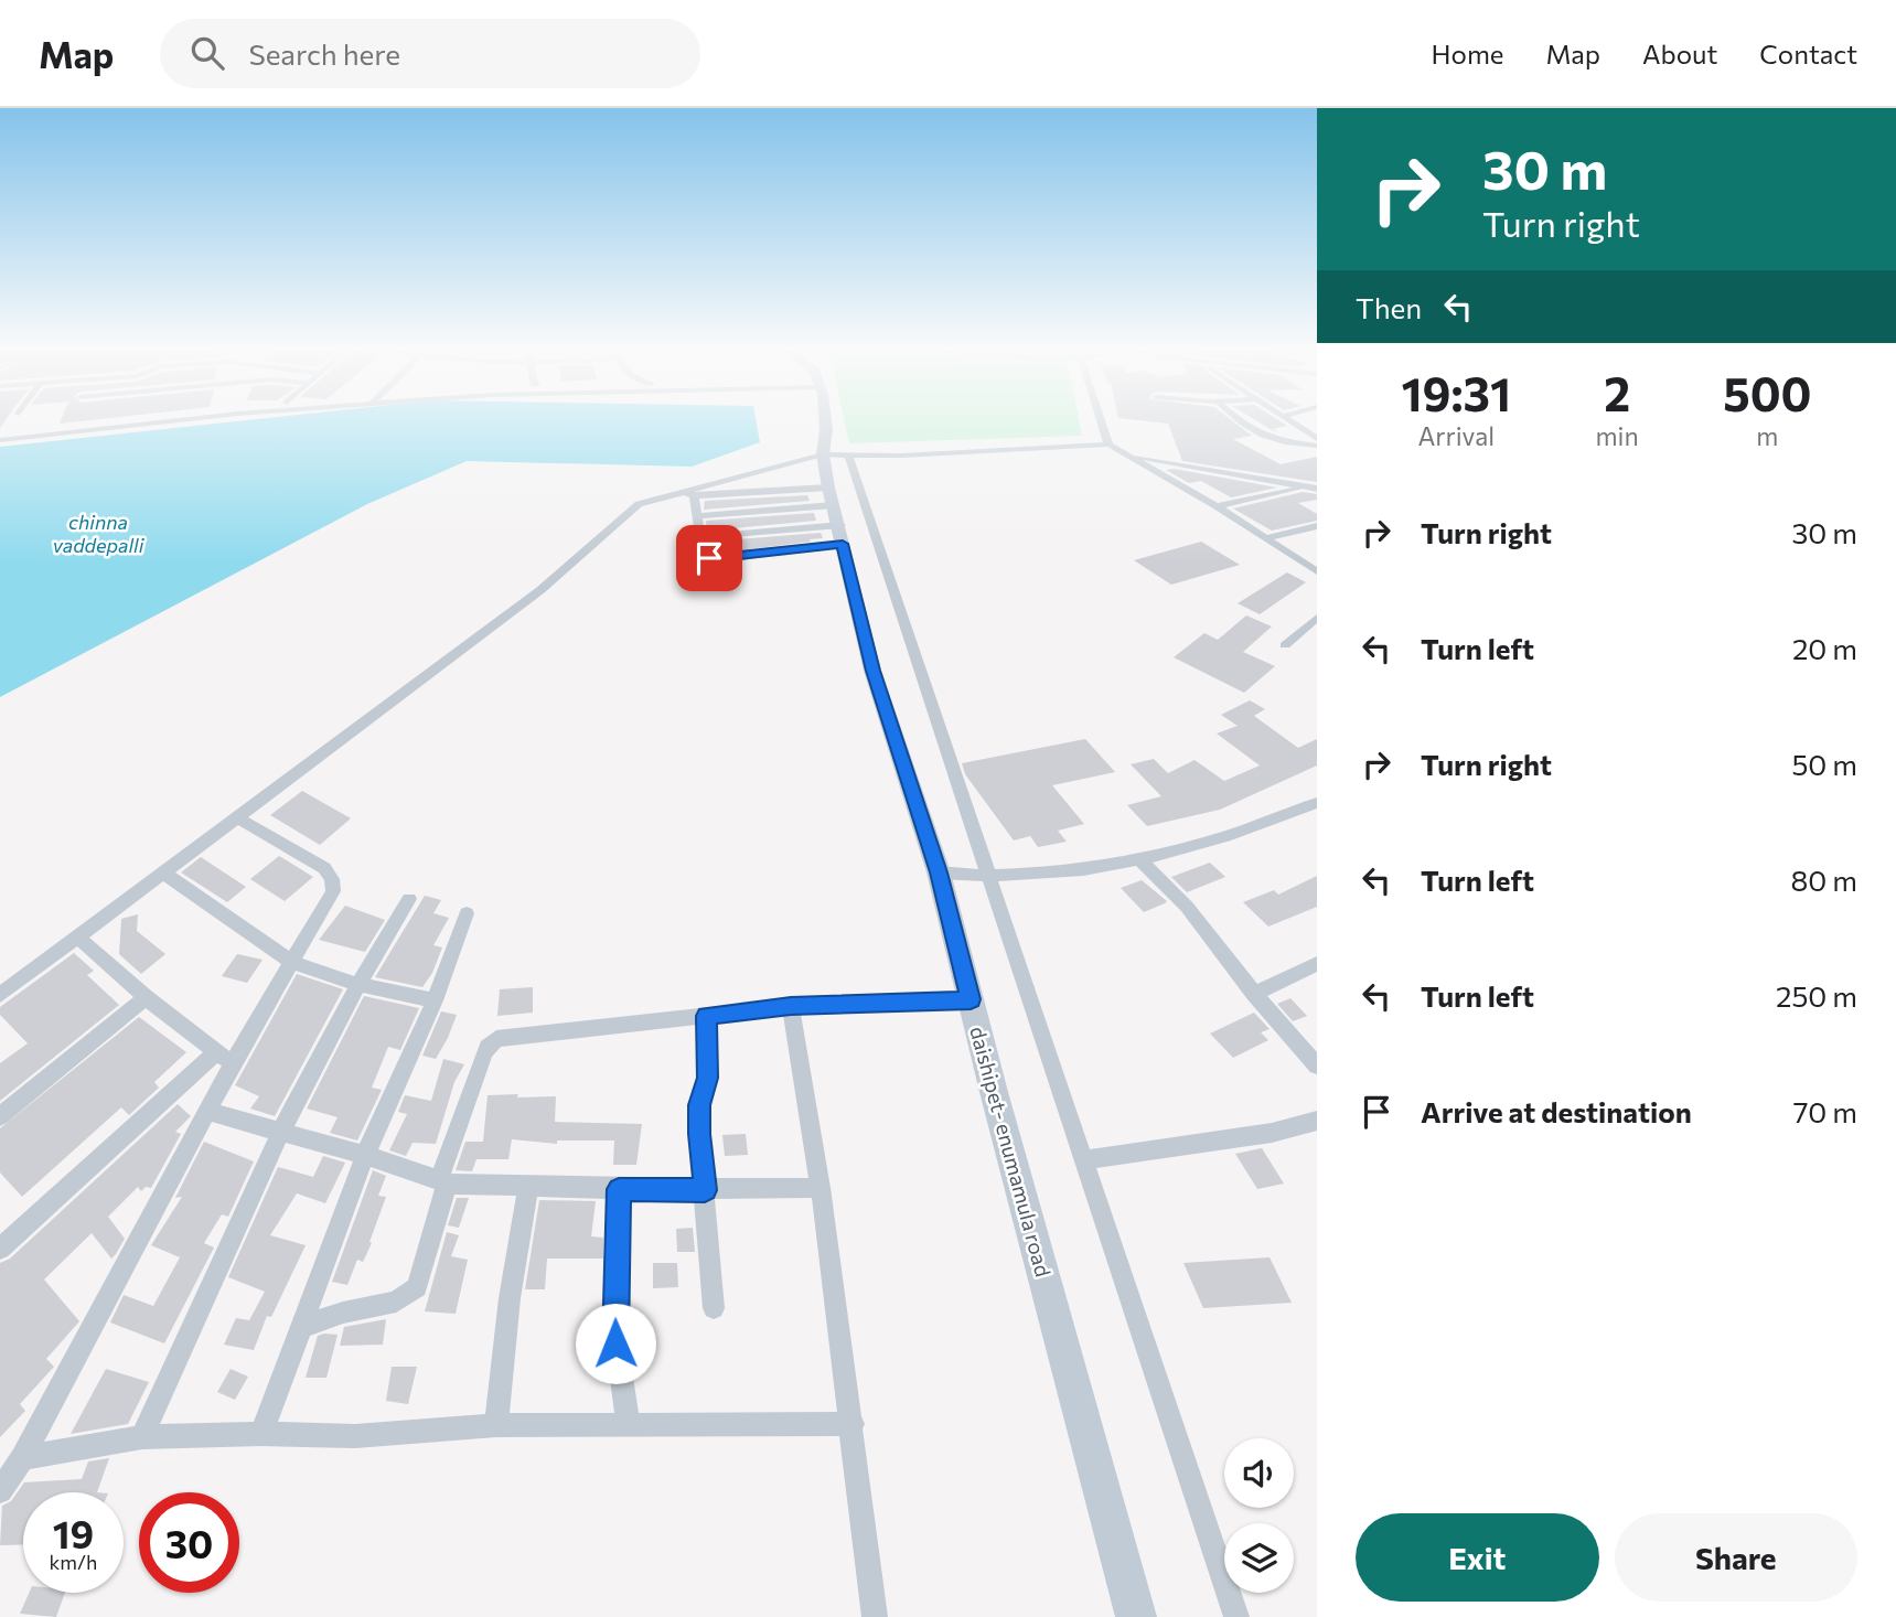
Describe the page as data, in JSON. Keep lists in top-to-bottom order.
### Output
{
  "streets": {
    "street": ["daishipet- enumamula road"]
  },
  "water": ["chinna vaddepalli"],
  "page": {
    "header": "Map",
    "search": "Search here",
    "nav": [
      "Home",
      "Map",
      "About",
      "Contact"
    ],
    "turn": ["30 m", "Turn right"],
    "then": "Then",
    "eta": [
      "19:31",
      "Arrival",
      "2",
      "min",
      "500",
      "m"
    ],
    "list": [
      {
        "name": "Turn right",
        "value": "30 m"
      },
      {
        "name": "Turn left",
        "value": "20 m"
      },
      {
        "name": "Turn right",
        "value": "50 m"
      },
      {
        "name": "Turn left",
        "value": "80 m"
      },
      {
        "name": "Turn left",
        "value": "250 m"
      },
      {
        "name": "Arrive at destination",
        "value": "70 m"
      }
    ],
    "speed": "19 km/h",
    "limit": "30",
    "buttons": ["Exit", "Share"]
  }
}
